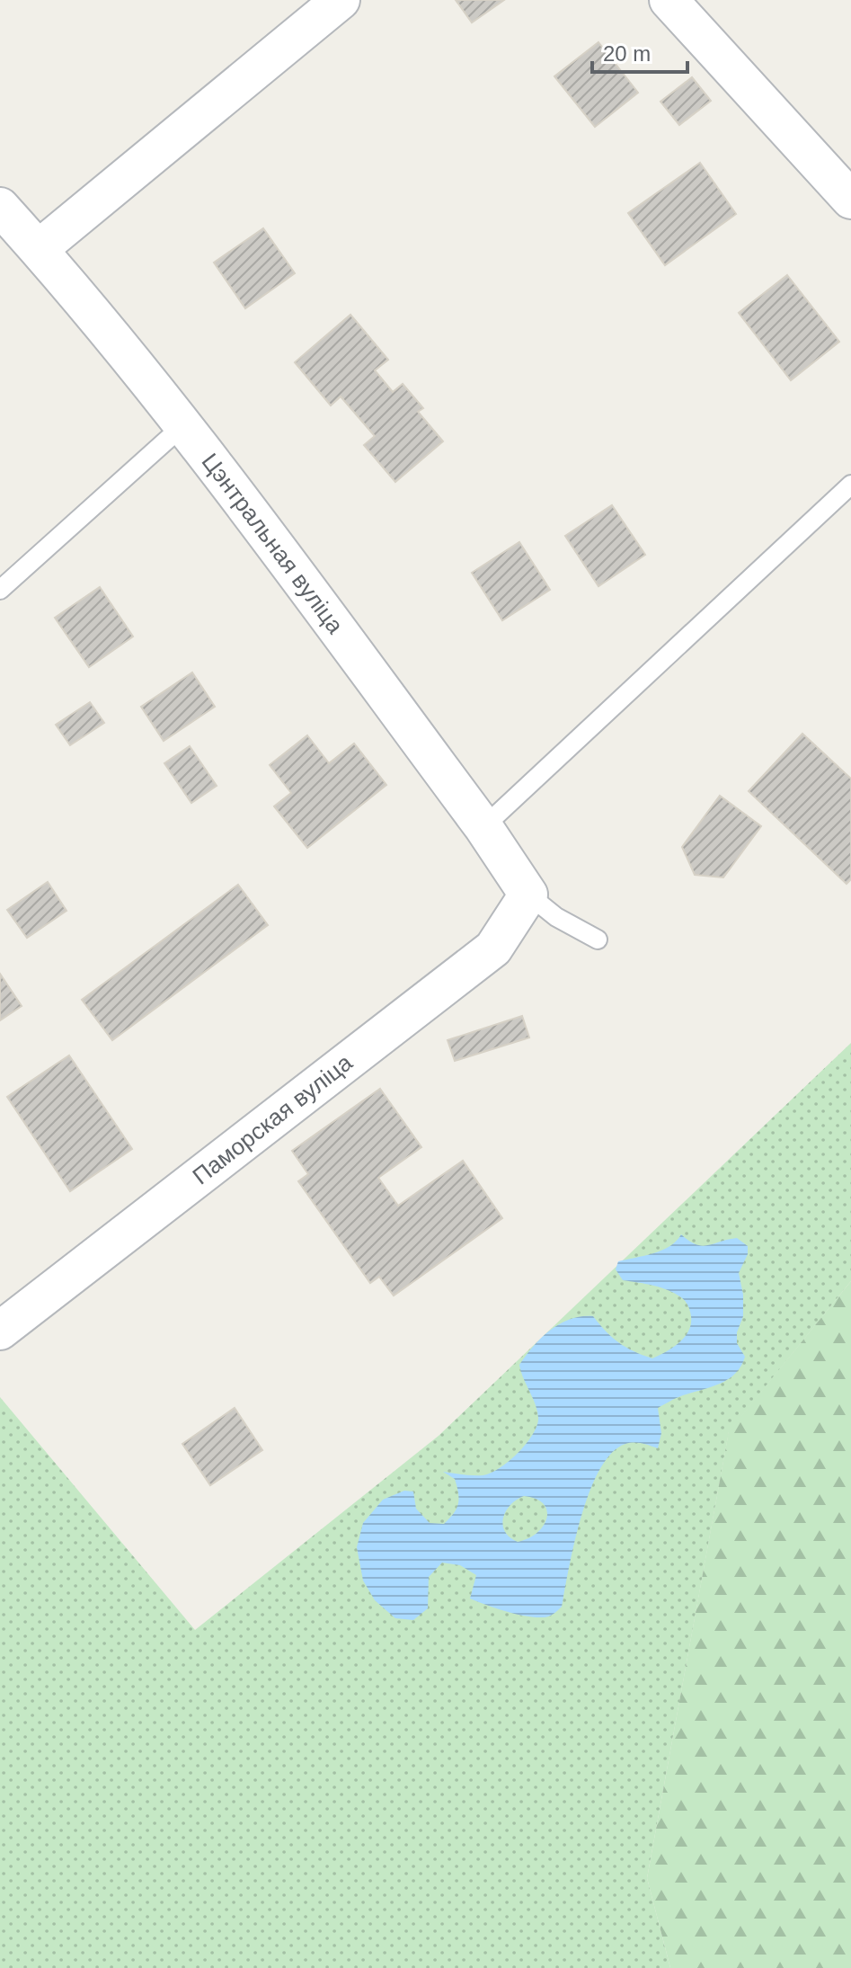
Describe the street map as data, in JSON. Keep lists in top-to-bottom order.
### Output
{
  "streets": {
    "street": ["Цэнтральная вуліца", "Паморская вуліца"]
  },
  "crossings": [
    ["Цэнтральная вуліца", "Паморская вуліца"]
  ],
  "scale_bar": "20 m"
}
